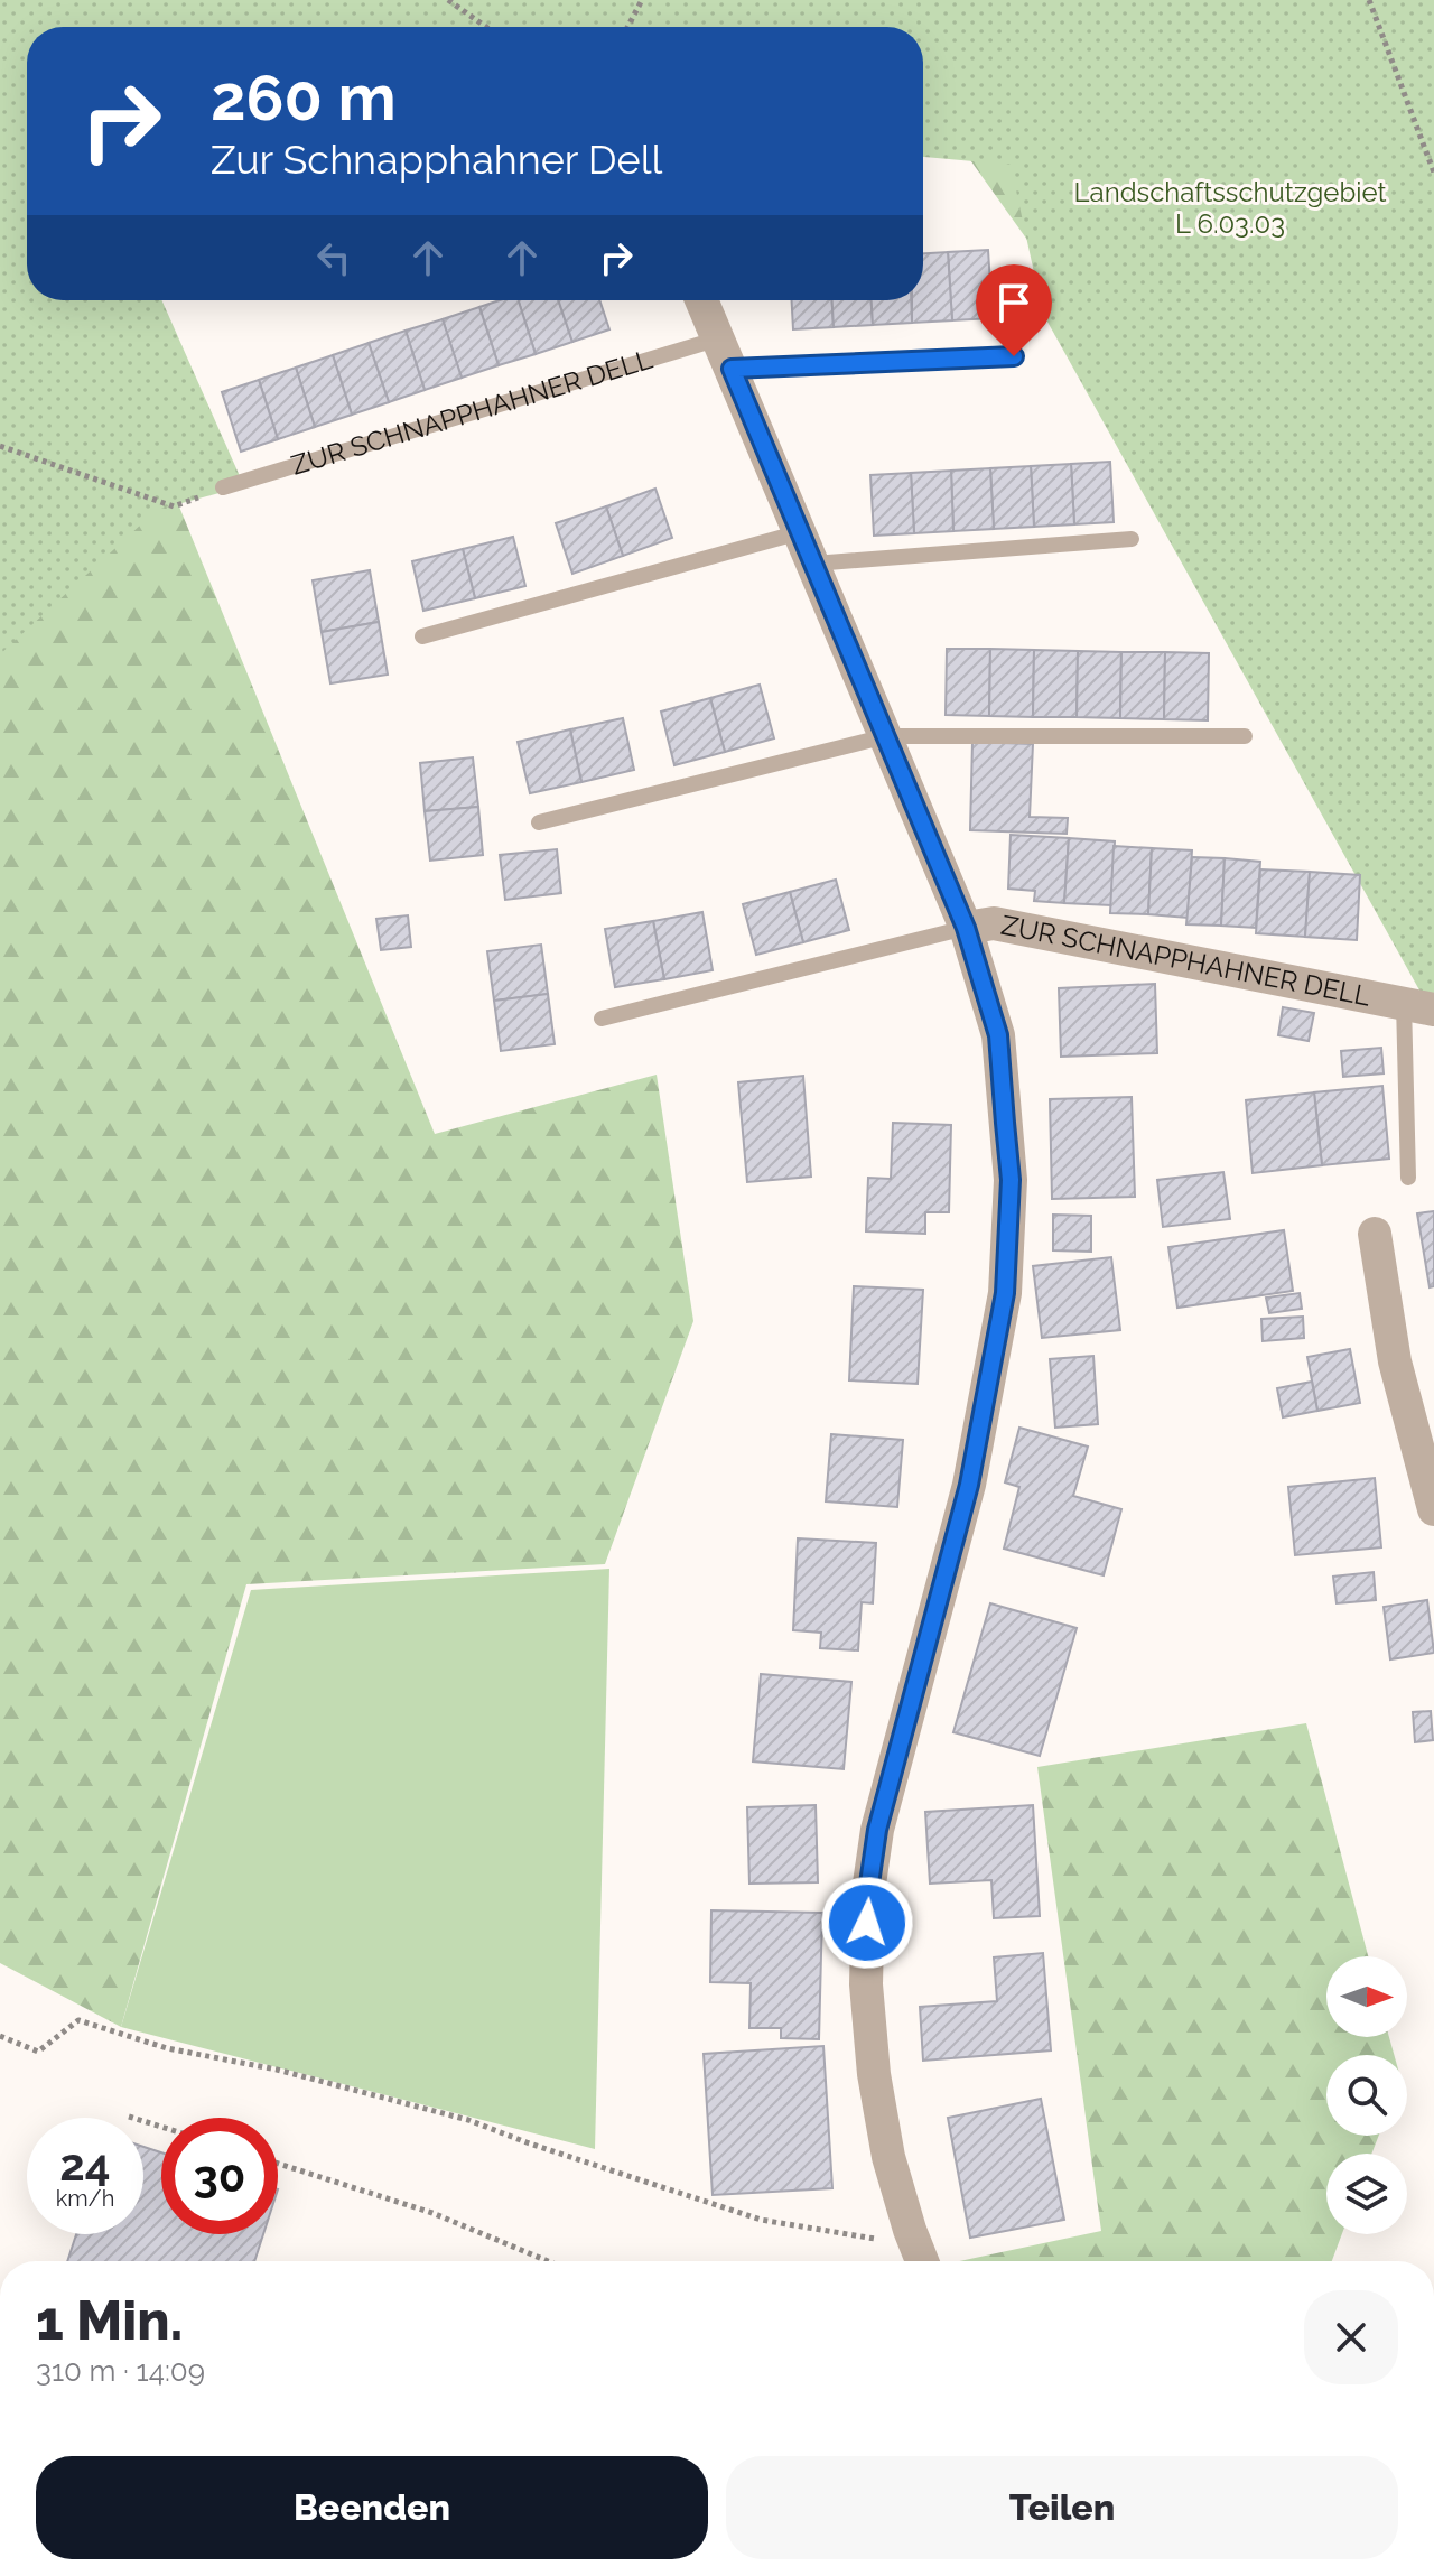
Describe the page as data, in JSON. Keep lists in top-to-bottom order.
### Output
{
  "streets": {
    "street": ["ZUR SCHNAPPHAHNER DELL"]
  },
  "parks": ["Landschaftsschutzgebiet L 6.03.03"],
  "north": "right",
  "page": {
    "turn": ["260 m", "Zur Schnapphahner Dell"],
    "speed": "24 km/h",
    "limit": "30",
    "heading": ["1 Min.", "310 m · 14:09"],
    "buttons": ["Beenden", "Teilen"]
  }
}
